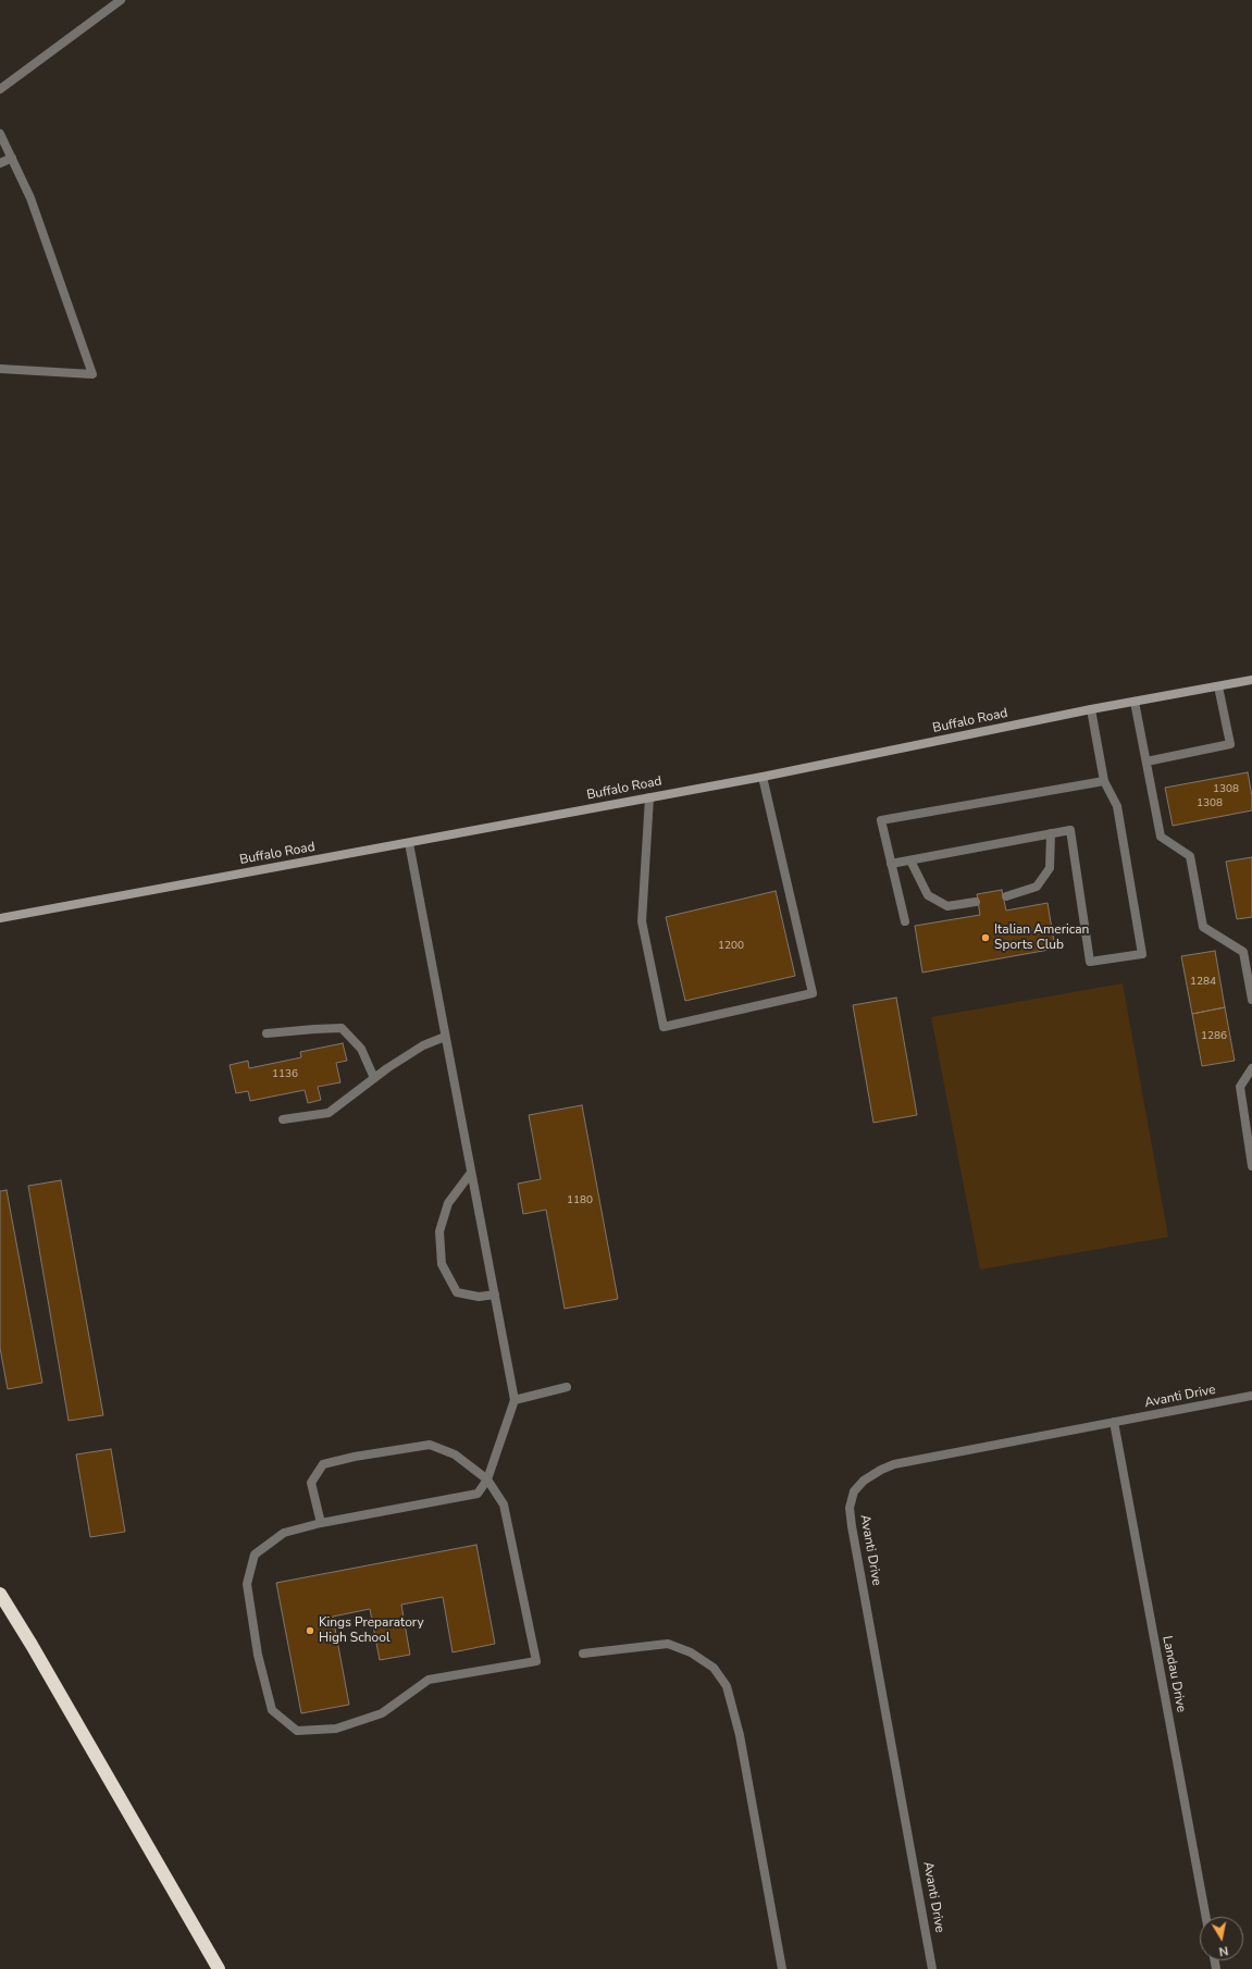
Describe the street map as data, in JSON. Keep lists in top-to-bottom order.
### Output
{
  "streets": {
    "main road": ["Buffalo Road"],
    "street": ["Avanti Drive", "Landau Drive"]
  },
  "crossings": [
    ["Avanti Drive", "Landau Drive"]
  ],
  "places": ["Italian American Sports Club", "Kings Preparatory High School"],
  "house_numbers": [
    "1308",
    "1308",
    "1200",
    "1284",
    "1286",
    "1136",
    "1180"
  ],
  "north": "bottom"
}
